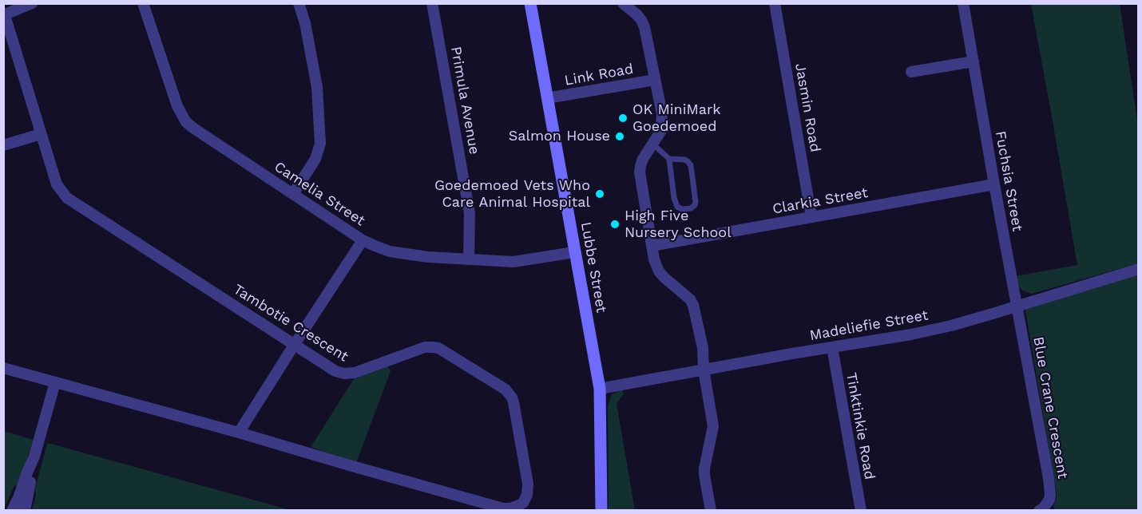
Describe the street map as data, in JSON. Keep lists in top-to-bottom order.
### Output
{
  "streets": {
    "main road": ["Lubbe Street"],
    "street": [
      "Link Road",
      "Primula Avenue",
      "Jasmin Road",
      "Fuchsia Street",
      "Camelia Street",
      "Clarkia Street",
      "Tambotie Crescent",
      "Madeliefie Street",
      "Blue Crane Crescent",
      "Tinktinkie Road"
    ]
  },
  "crossings": [
    ["Link Road", "Lubbe Street"],
    ["Primula Avenue", "Camelia Street"],
    ["Jasmin Road", "Clarkia Street"],
    ["Fuchsia Street", "Clarkia Street"],
    ["Fuchsia Street", "Madeliefie Street"],
    ["Fuchsia Street", "Blue Crane Crescent"],
    ["Camelia Street", "Lubbe Street"],
    ["Lubbe Street", "Madeliefie Street"],
    ["Madeliefie Street", "Blue Crane Crescent"],
    ["Madeliefie Street", "Tinktinkie Road"]
  ],
  "places": [
    "OK MiniMark Goedemoed",
    "Salmon House",
    "Goedemoed Vets Who Care Animal Hospital",
    "High Five Nursery School"
  ]
}
